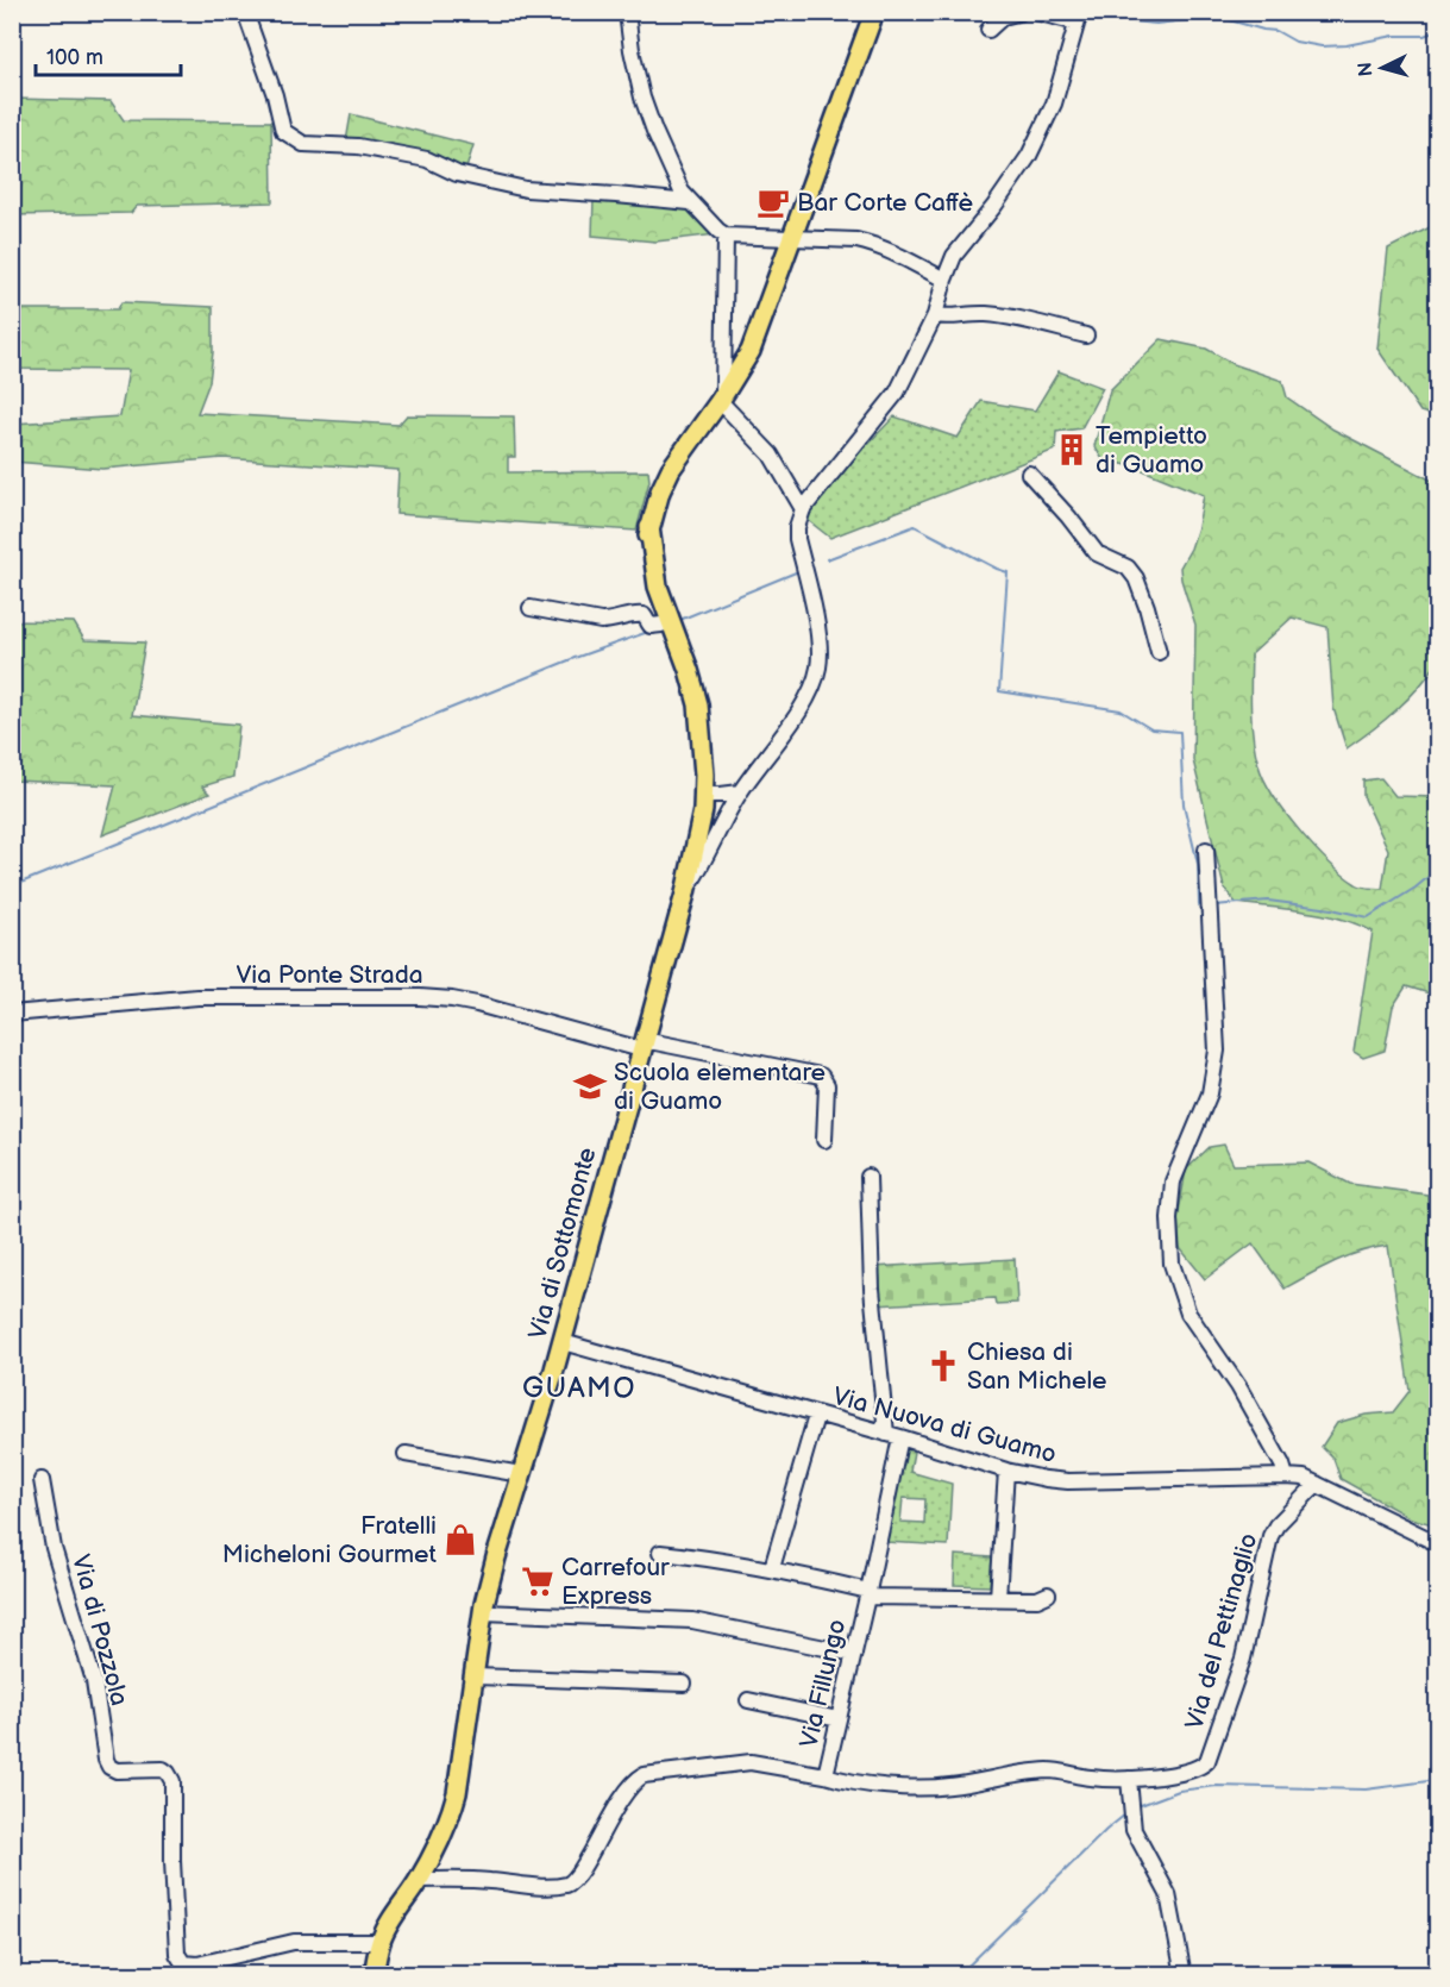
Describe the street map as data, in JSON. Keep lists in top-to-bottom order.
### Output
{
  "streets": {
    "main road": ["Via di Sottomonte"],
    "street": [
      "Via Ponte Strada",
      "Via Nuova di Guamo",
      "Via di Pozzola",
      "Via del Pettinaglio",
      "Via Fillungo"
    ]
  },
  "crossings": [
    ["Via Ponte Strada", "Via di Sottomonte"],
    ["Via di Sottomonte", "Via Nuova di Guamo"],
    ["Via di Sottomonte", "Via di Pozzola"],
    ["Via di Sottomonte", "Via Fillungo"],
    ["Via Nuova di Guamo", "Via del Pettinaglio"],
    ["Via Nuova di Guamo", "Via Fillungo"],
    ["Via del Pettinaglio", "Via Fillungo"]
  ],
  "districts": ["GUAMO"],
  "places": {
    "cafe": ["Bar Corte Caffè"],
    "building": ["Tempietto di Guamo"],
    "school or university": ["Scuola elementare di Guamo"],
    "church": ["Chiesa di San Michele"],
    "shop": ["Fratelli Micheloni Gourmet"],
    "supermarket": ["Carrefour Express"]
  },
  "scale_bar": "100 m",
  "north": "left"
}
